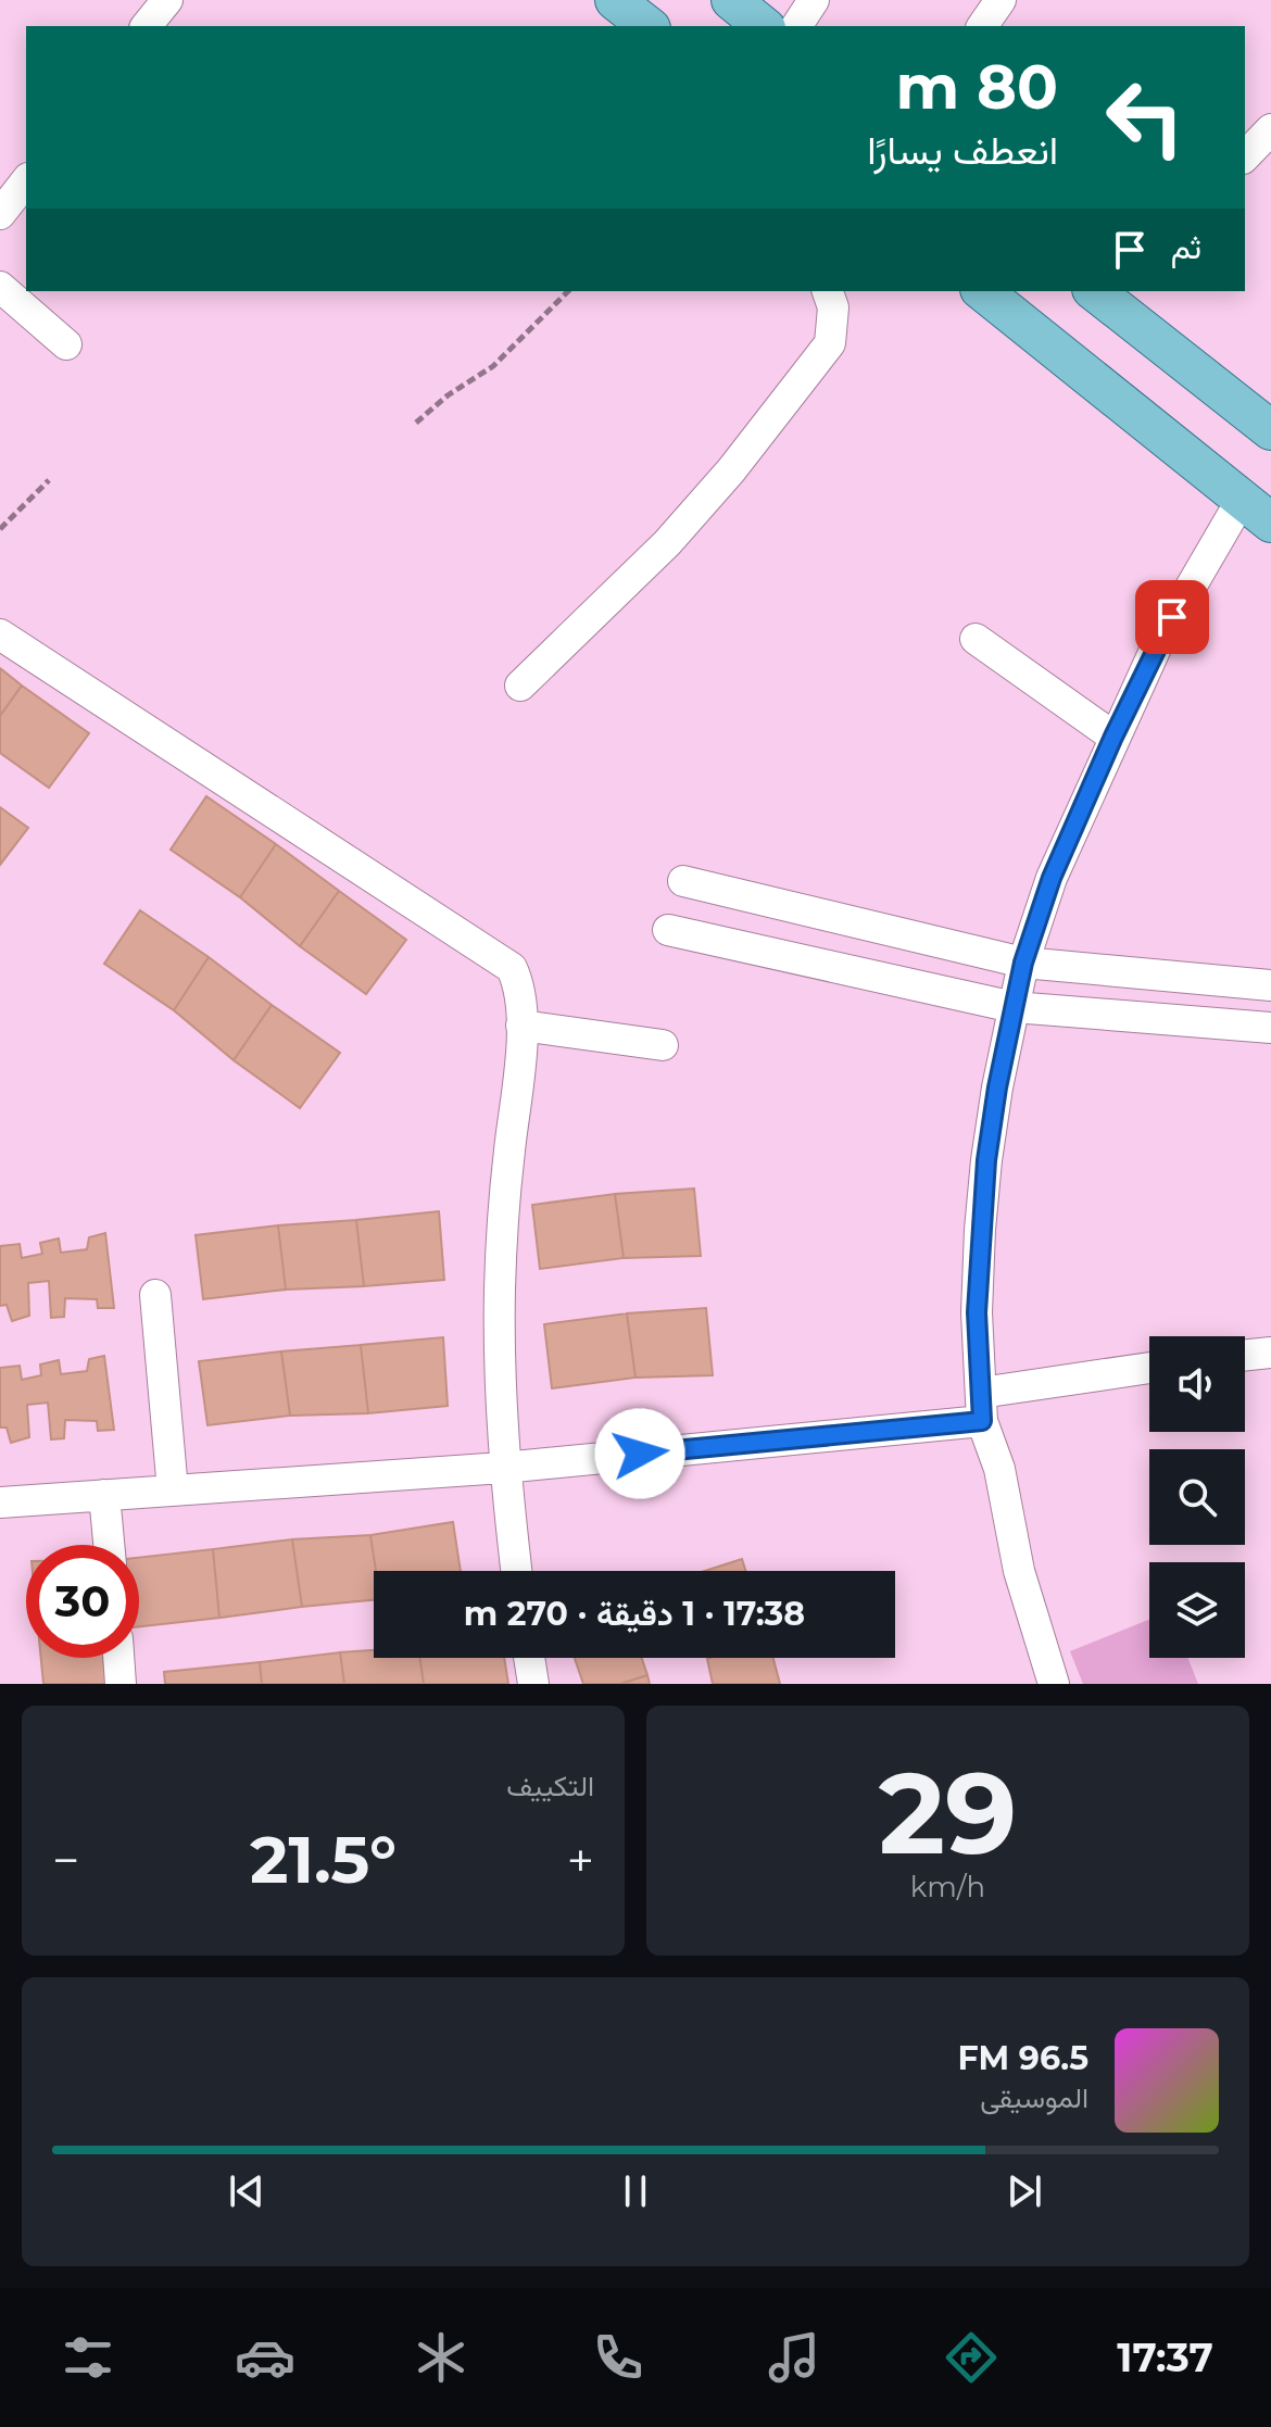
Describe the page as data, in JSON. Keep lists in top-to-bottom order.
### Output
{
  "page": {
    "turn": ["80 m", "انعطف يسارًا"],
    "then": "ثم",
    "limit": "30",
    "trip": "17:38 · 1 دقيقة · 270 m",
    "tile": [
      ["29", "km/h"],
      "التكييف"
    ],
    "heat": ["−", "21.5°", "+"],
    "song": ["96.5 FM", "الموسيقى"],
    "tabs": "17:37"
  }
}
